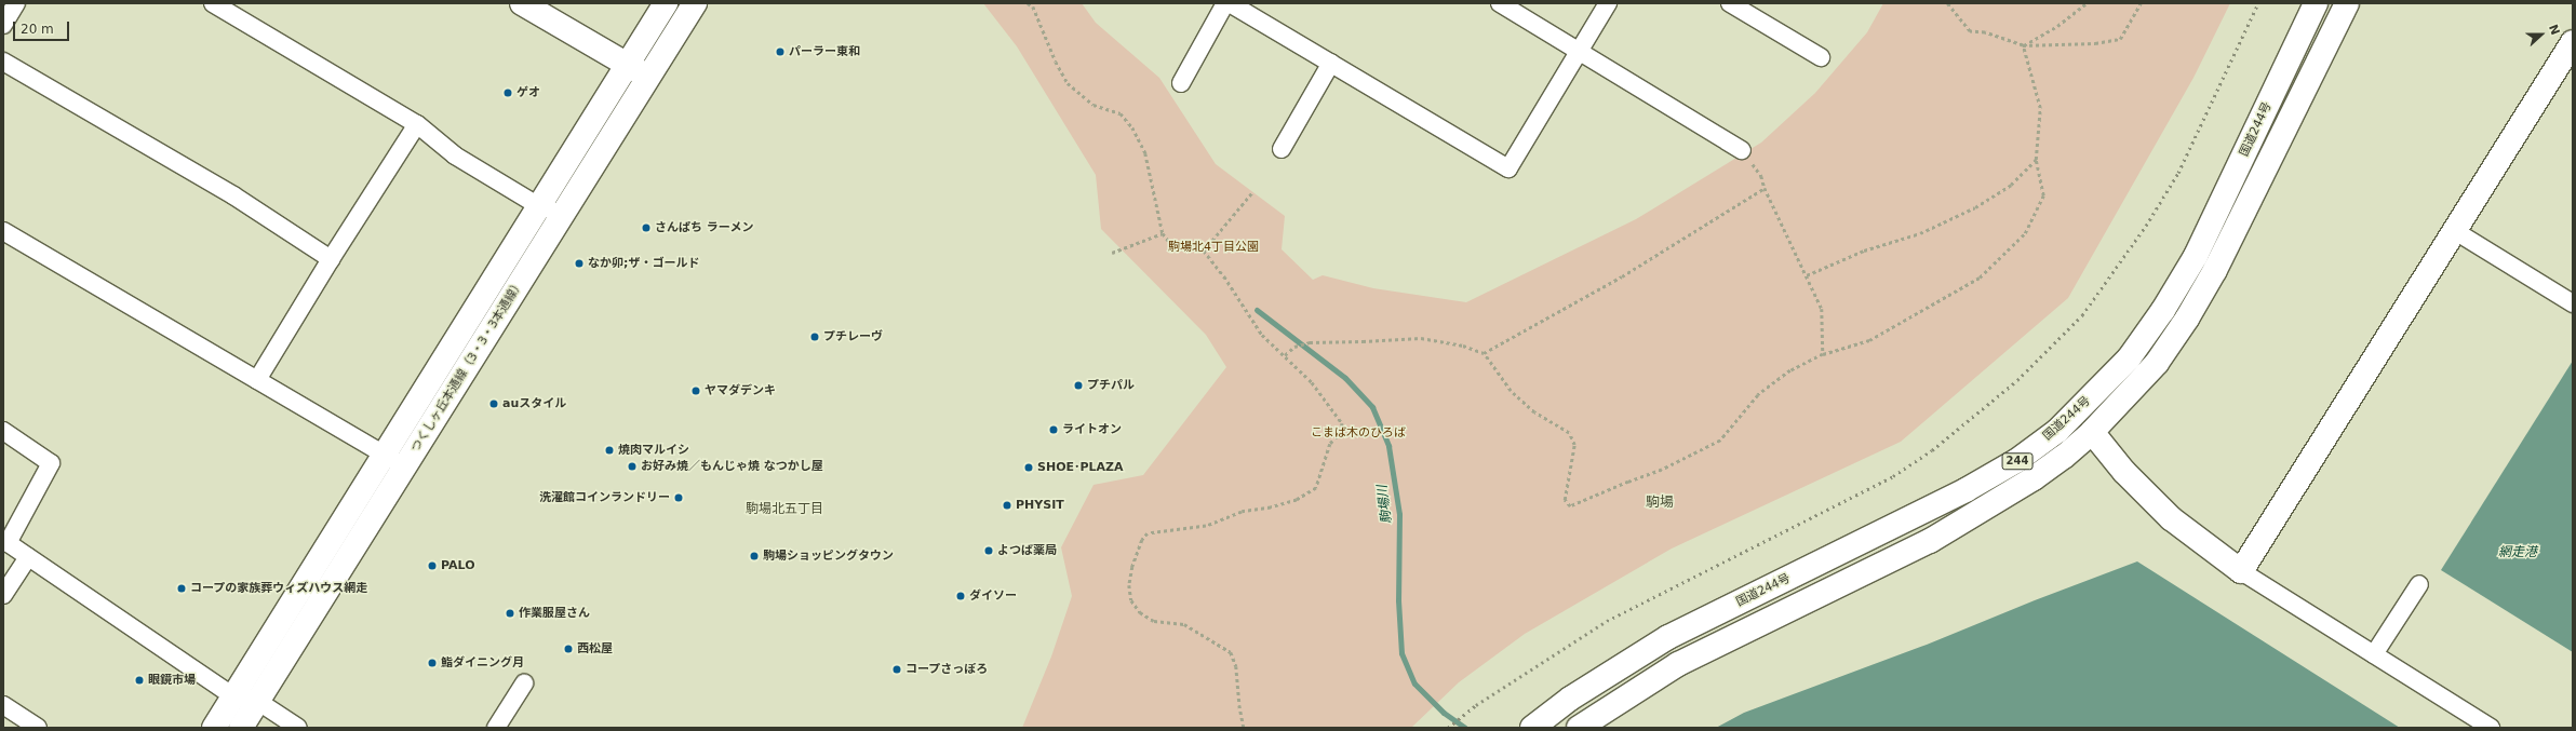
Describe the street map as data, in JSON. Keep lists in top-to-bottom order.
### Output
{
  "streets": {
    "main road": ["国道244号", "つくしヶ丘本通線（3・3・3本通線）", "244"]
  },
  "districts": ["駒場", "駒場北五丁目"],
  "water": ["駒場川", "網走港"],
  "parks": ["駒場北4丁目公園", "こまば木のひろば"],
  "places": [
    "パーラー東和",
    "ゲオ",
    "さんぱち ラーメン",
    "なか卯;ザ・ゴールド",
    "プチレーヴ",
    "プチパル",
    "ヤマダデンキ",
    "auスタイル",
    "ライトオン",
    "焼肉マルイシ",
    "お好み焼／もんじゃ焼 なつかし屋",
    "SHOE･PLAZA",
    "洗濯館コインランドリー",
    "PHYSIT",
    "よつば薬局",
    "駒場ショッピングタウン",
    "PALO",
    "コープの家族葬ウィズハウス網走",
    "ダイソー",
    "作業服屋さん",
    "西松屋",
    "鮨ダイニング月",
    "コープさっぽろ",
    "眼鏡市場"
  ],
  "scale_bar": "20 m",
  "north": "right"
}
